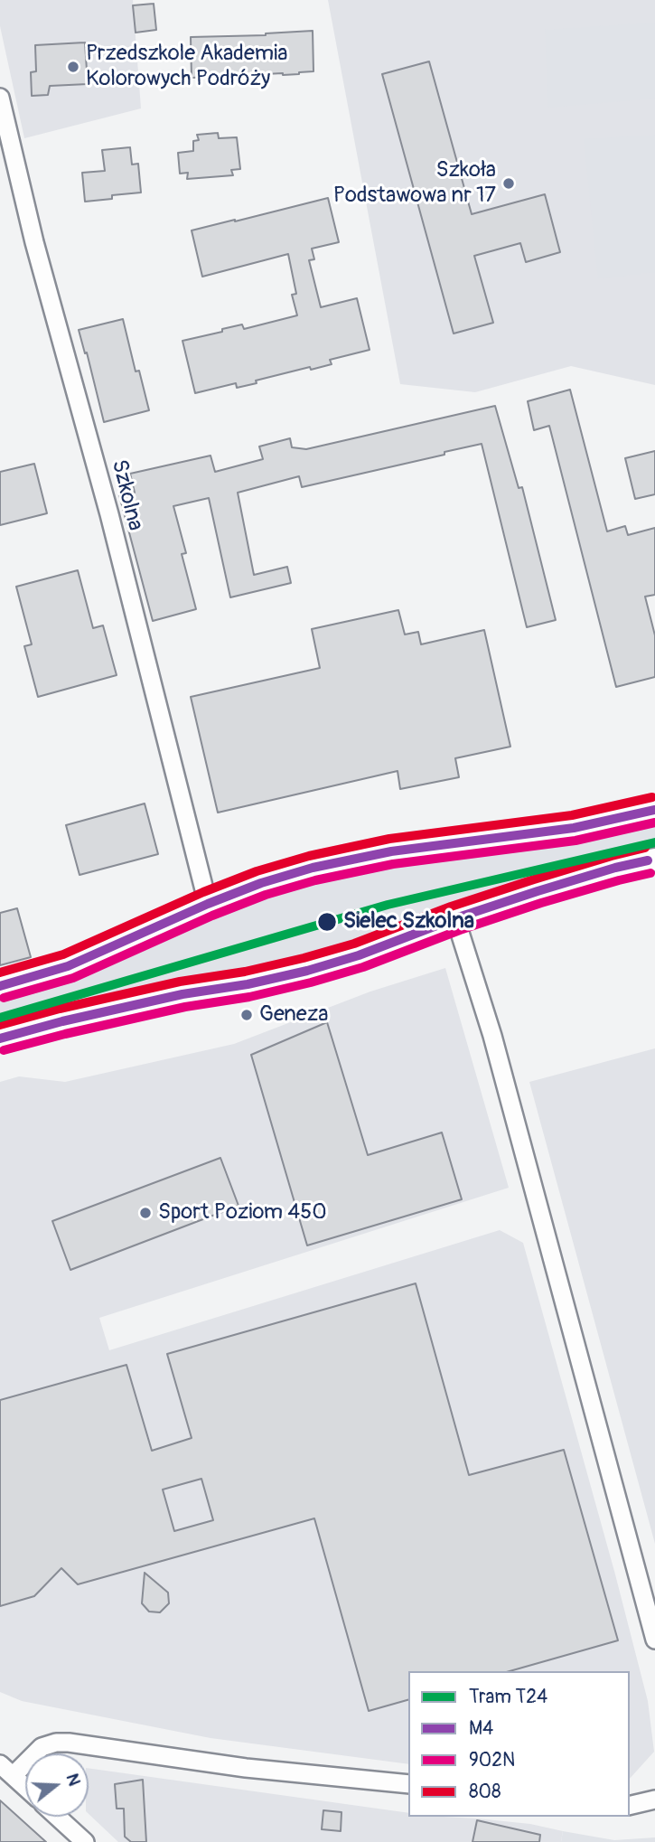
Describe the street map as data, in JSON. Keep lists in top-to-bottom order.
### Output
{
  "streets": {
    "street": ["Szkolna"]
  },
  "places": [
    "Przedszkole Akademia Kolorowych Podróży",
    "Szkoła Podstawowa nr 17",
    "Sielec Szkolna",
    "Geneza",
    "Sport Poziom 450"
  ],
  "lines": [
    "transit line 808",
    "transit line M4",
    "transit line 902N",
    "tram line T24"
  ],
  "legend": [
    "Tram T24",
    "M4",
    "902N",
    "808"
  ],
  "north": "right"
}
